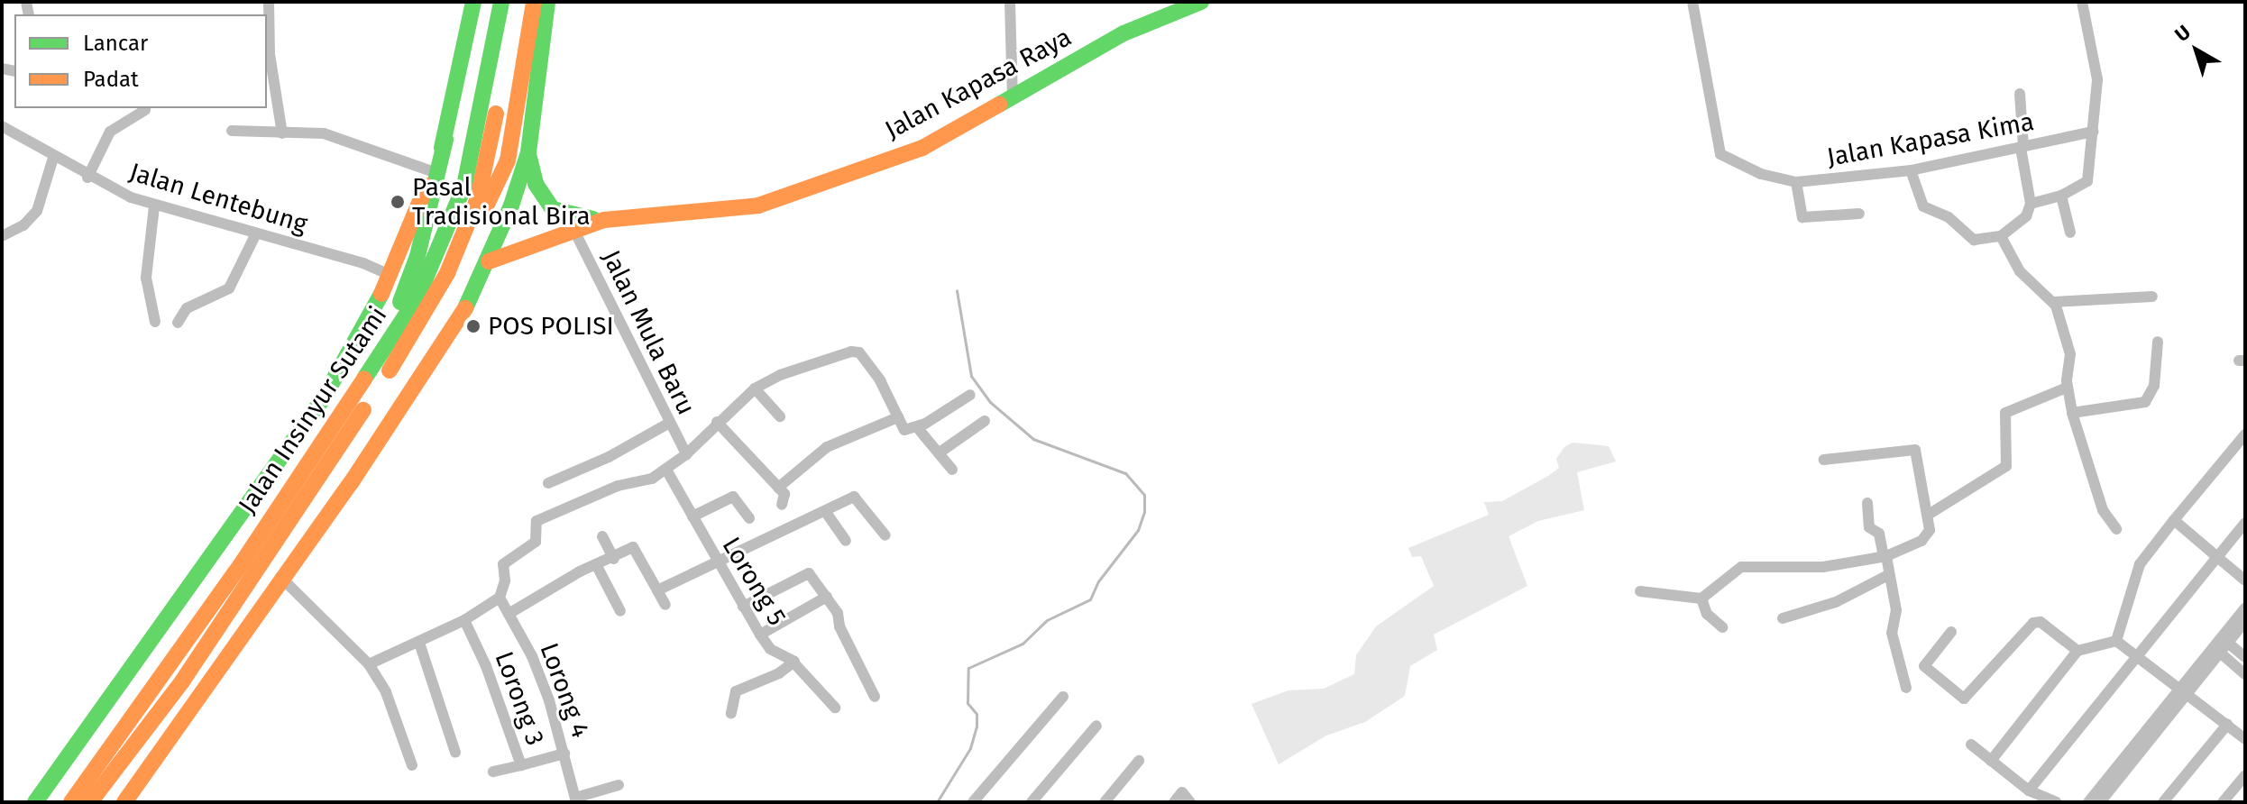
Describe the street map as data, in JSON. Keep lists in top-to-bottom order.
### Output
{
  "streets": {
    "main road": ["Jalan Kapasa Raya", "Jalan Insinyur Sutami"],
    "street": [
      "Jalan Kapasa Kima",
      "Jalan Lentebung",
      "Jalan Mula Baru",
      "Lorong 5",
      "Lorong 4",
      "Lorong 3"
    ]
  },
  "crossings": [
    ["Jalan Kapasa Raya", "Jalan Mula Baru"]
  ],
  "places": ["Pasal Tradisional Bira", "POS POLISI"],
  "legend": ["Lancar", "Padat"],
  "north": "top left"
}
